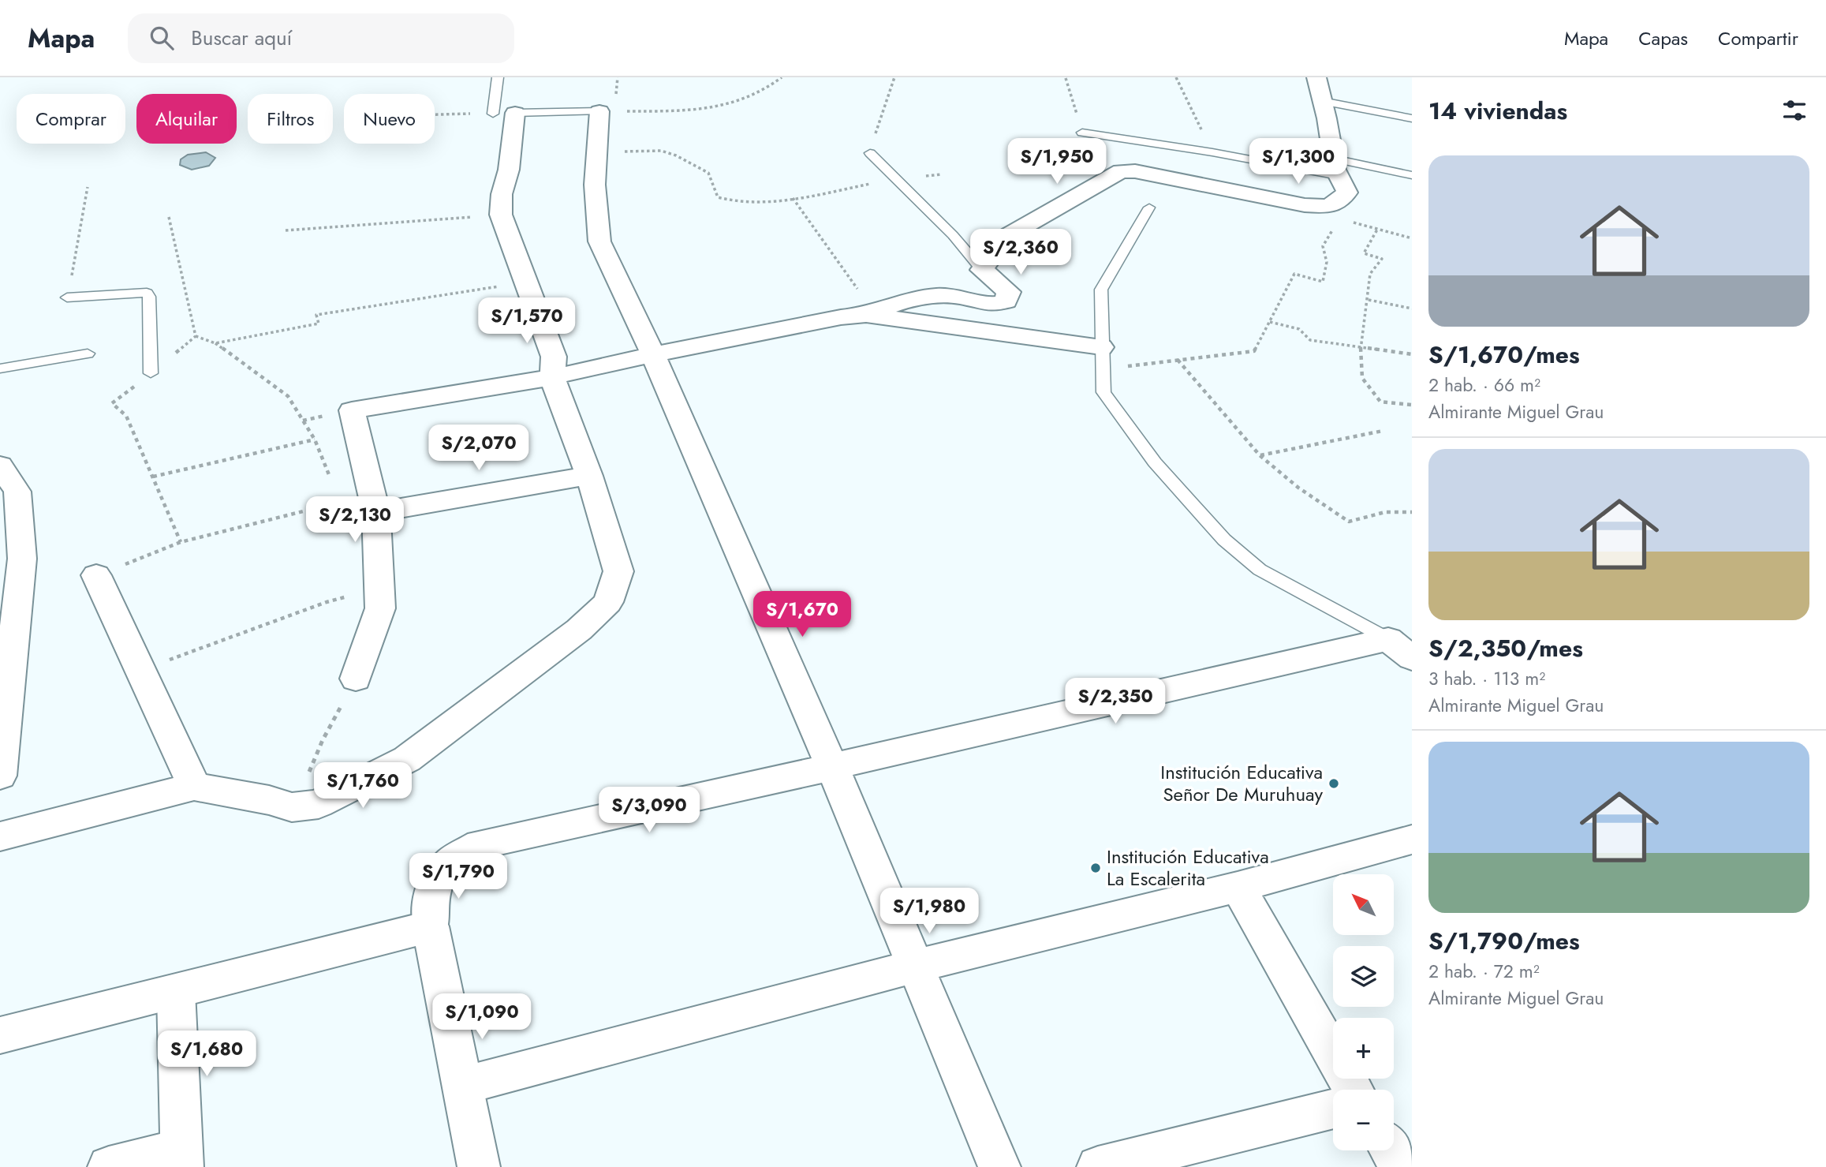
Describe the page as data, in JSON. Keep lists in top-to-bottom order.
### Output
{
  "places": ["Institución Educativa Señor De Muruhuay", "Institución Educativa La Escalerita"],
  "north": "top left",
  "page": {
    "header": "Mapa",
    "search": "Buscar aquí",
    "nav": ["Mapa", "Capas", "Compartir"],
    "heading": "14 viviendas",
    "chip": [
      "Comprar",
      "Alquilar",
      "Filtros",
      "Nuevo"
    ],
    "price": [
      "S/1,950",
      "S/1,300",
      "S/2,360",
      "S/1,570",
      "S/2,070",
      "S/2,130",
      "S/1,670",
      "S/2,350",
      "S/1,760",
      "S/3,090",
      "S/1,790",
      "S/1,980",
      "S/1,090",
      "S/1,680"
    ],
    "list": [
      {
        "name": "S/1,670/mes",
        "note": "2 hab. · 66 m² · Almirante Miguel Grau"
      },
      {
        "name": "S/2,350/mes",
        "note": "3 hab. · 113 m² · Almirante Miguel Grau"
      },
      {
        "name": "S/1,790/mes",
        "note": "2 hab. · 72 m² · Almirante Miguel Grau"
      }
    ],
    "map_buttons": ["+", "−"]
  }
}
